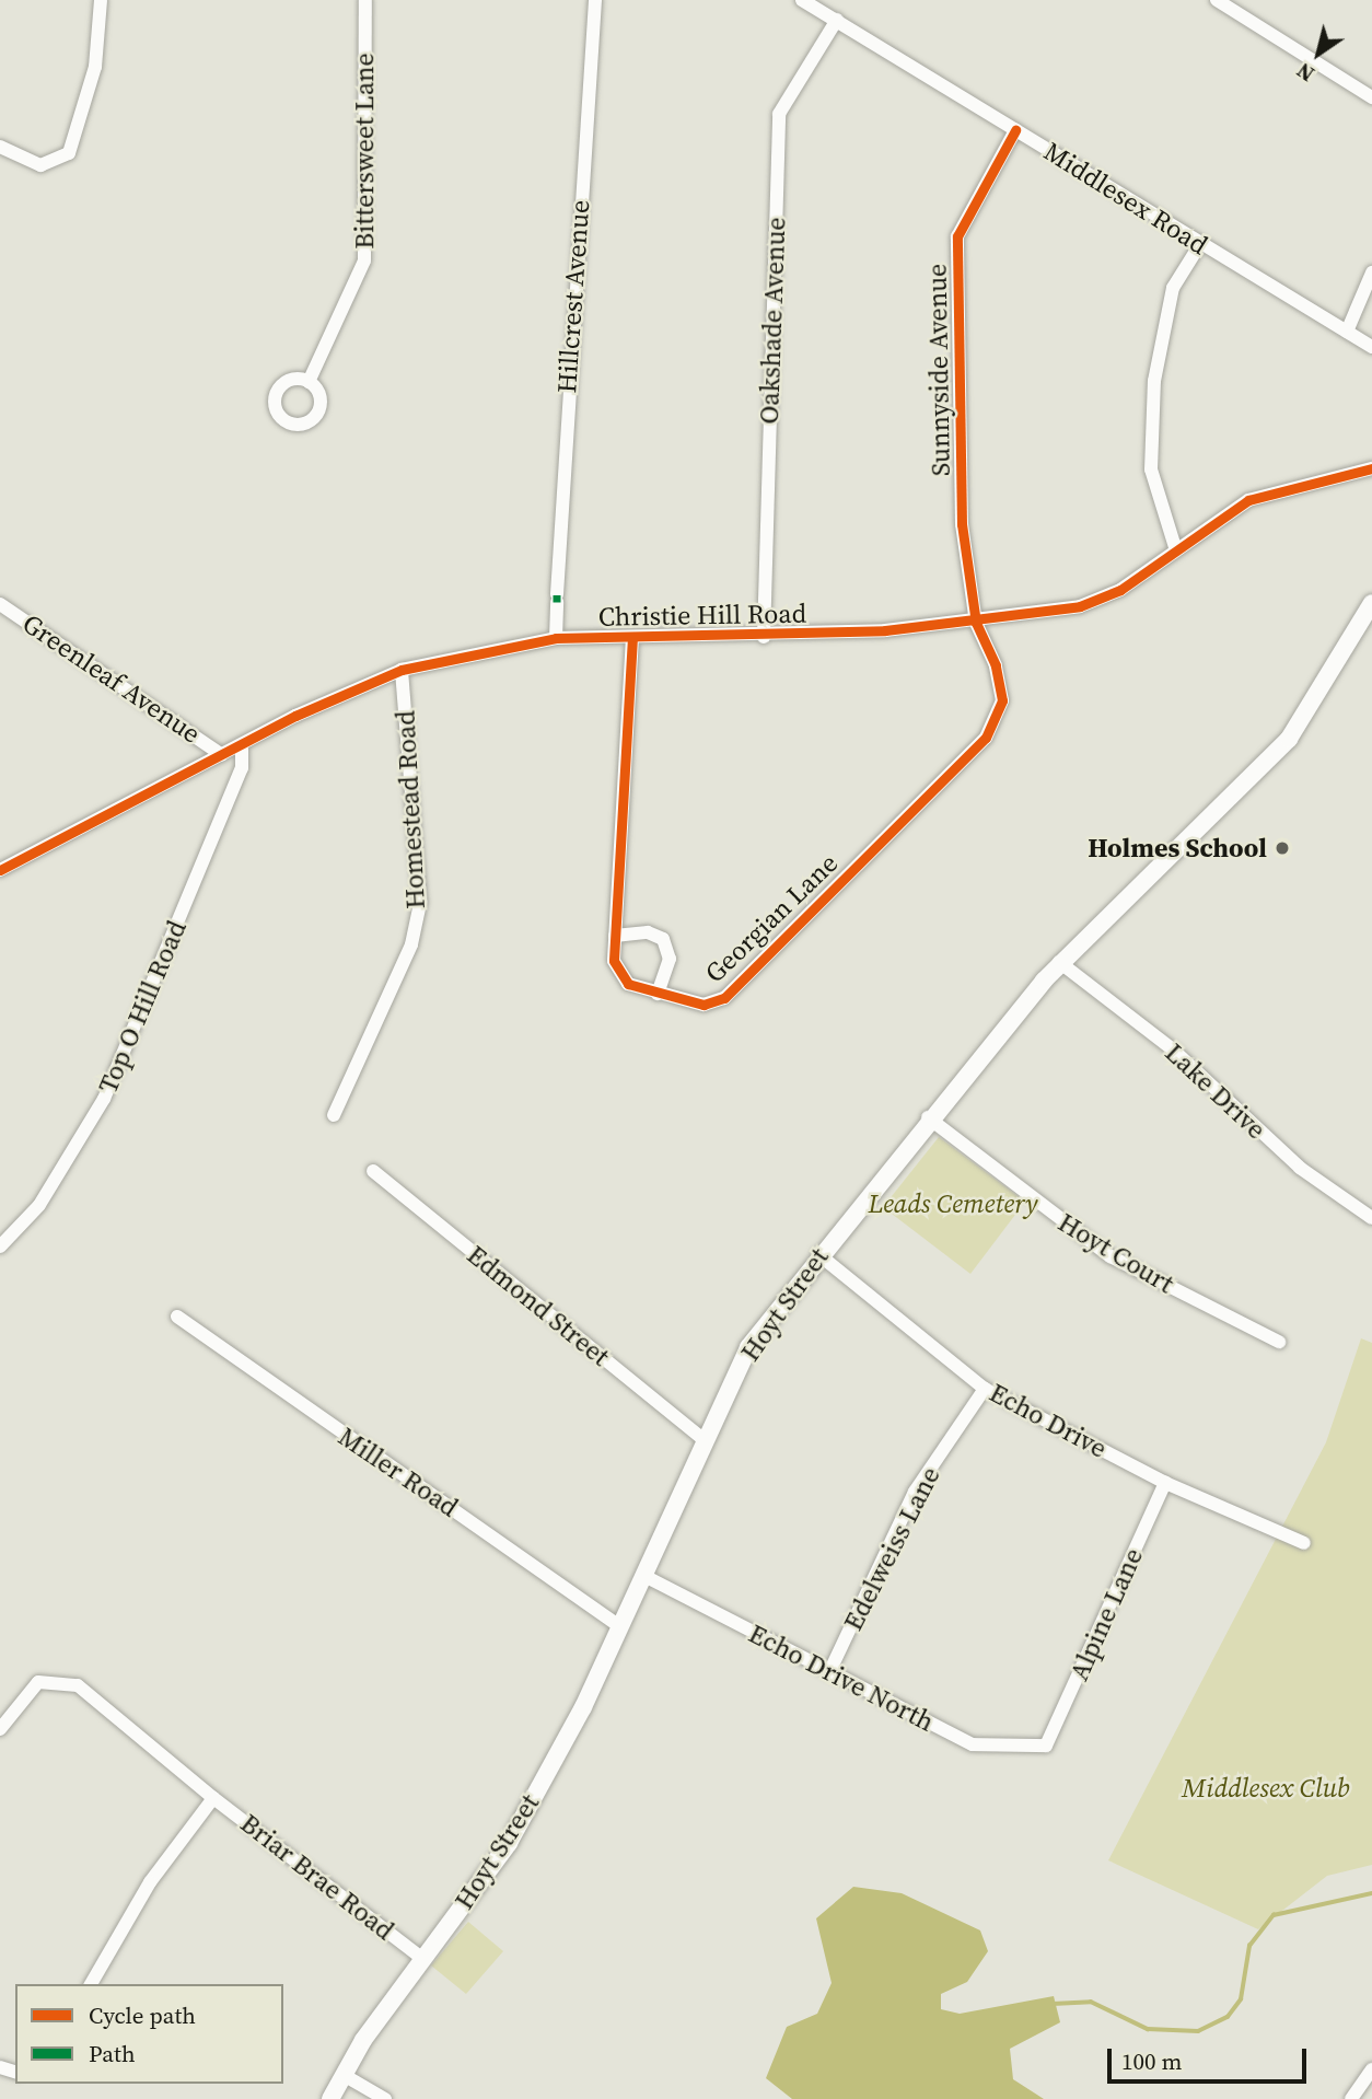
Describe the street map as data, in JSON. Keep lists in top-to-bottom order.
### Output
{
  "streets": {
    "main road": ["Hoyt Street"],
    "street": [
      "Bittersweet Lane",
      "Middlesex Road",
      "Hillcrest Avenue",
      "Oakshade Avenue",
      "Sunnyside Avenue",
      "Christie Hill Road",
      "Greenleaf Avenue",
      "Homestead Road",
      "Georgian Lane",
      "Top O Hill Road",
      "Lake Drive",
      "Hoyt Court",
      "Edmond Street",
      "Echo Drive",
      "Miller Road",
      "Edelweiss Lane",
      "Alpine Lane",
      "Echo Drive North",
      "Briar Brae Road"
    ]
  },
  "crossings": [
    ["Middlesex Road", "Oakshade Avenue"],
    ["Middlesex Road", "Sunnyside Avenue"],
    ["Hillcrest Avenue", "Christie Hill Road"],
    ["Oakshade Avenue", "Christie Hill Road"],
    ["Sunnyside Avenue", "Christie Hill Road"],
    ["Sunnyside Avenue", "Georgian Lane"],
    ["Christie Hill Road", "Greenleaf Avenue"],
    ["Christie Hill Road", "Homestead Road"],
    ["Christie Hill Road", "Georgian Lane"],
    ["Christie Hill Road", "Top O Hill Road"],
    ["Lake Drive", "Hoyt Street"],
    ["Hoyt Court", "Hoyt Street"],
    ["Hoyt Street", "Edmond Street"],
    ["Hoyt Street", "Echo Drive"],
    ["Hoyt Street", "Miller Road"],
    ["Hoyt Street", "Echo Drive North"],
    ["Hoyt Street", "Briar Brae Road"],
    ["Echo Drive", "Edelweiss Lane"],
    ["Echo Drive", "Alpine Lane"],
    ["Edelweiss Lane", "Echo Drive North"],
    ["Alpine Lane", "Echo Drive North"]
  ],
  "parks": ["Leads Cemetery", "Middlesex Club"],
  "places": ["Holmes School"],
  "legend": ["Cycle path", "Path"],
  "scale_bar": "100 m",
  "north": "bottom left"
}
